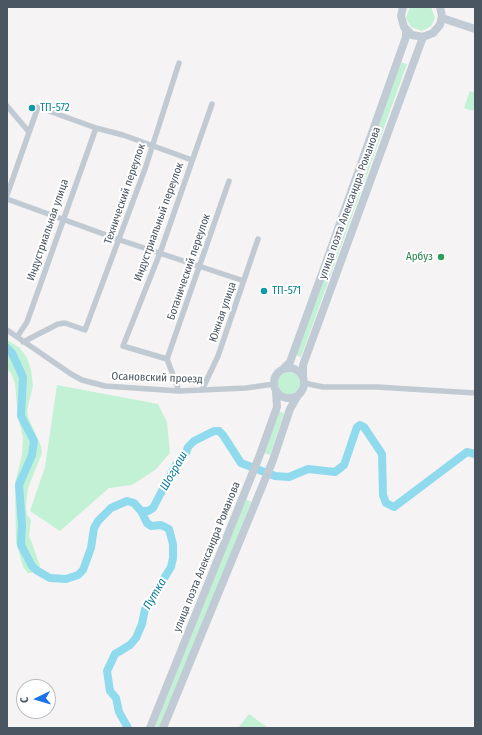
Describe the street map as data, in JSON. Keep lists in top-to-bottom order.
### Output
{
  "streets": {
    "main road": ["улица поэта Александра Романова"],
    "street": [
      "Технический переулок",
      "Индустриальный переулок",
      "Индустриальная улица",
      "Ботанический переулок",
      "Южная улица",
      "Осановский проезд"
    ]
  },
  "crossings": [
    ["Технический переулок", "Осановский проезд"],
    ["улица поэта Александра Романова", "Осановский проезд"],
    ["Индустриальный переулок", "Ботанический переулок"],
    ["Индустриальная улица", "Осановский проезд"],
    ["Южная улица", "Осановский проезд"]
  ],
  "water": ["Шограш", "Путка"],
  "places": ["ТП-572", "Арбуз", "ТП-571"],
  "north": "left"
}
